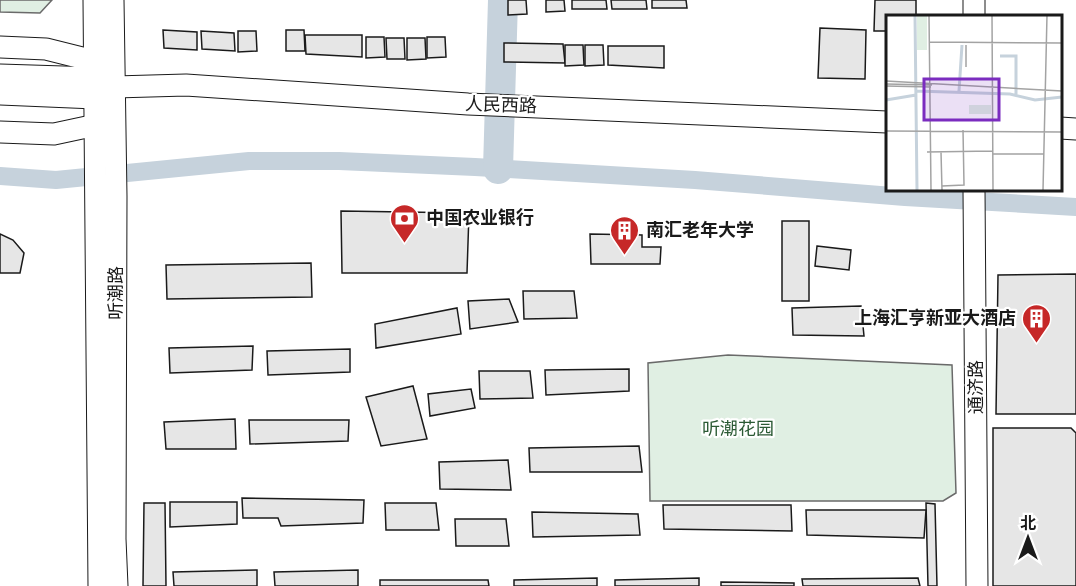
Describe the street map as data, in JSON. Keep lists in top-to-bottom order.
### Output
{
  "streets": {
    "street": ["人民西路", "听潮路", "通济路"]
  },
  "crossings": [
    ["人民西路", "听潮路"]
  ],
  "parks": ["听潮花园"],
  "places": {
    "bank": ["中国农业银行"],
    "building": ["南汇老年大学", "上海汇亨新亚大酒店"]
  },
  "north": "top"
}
